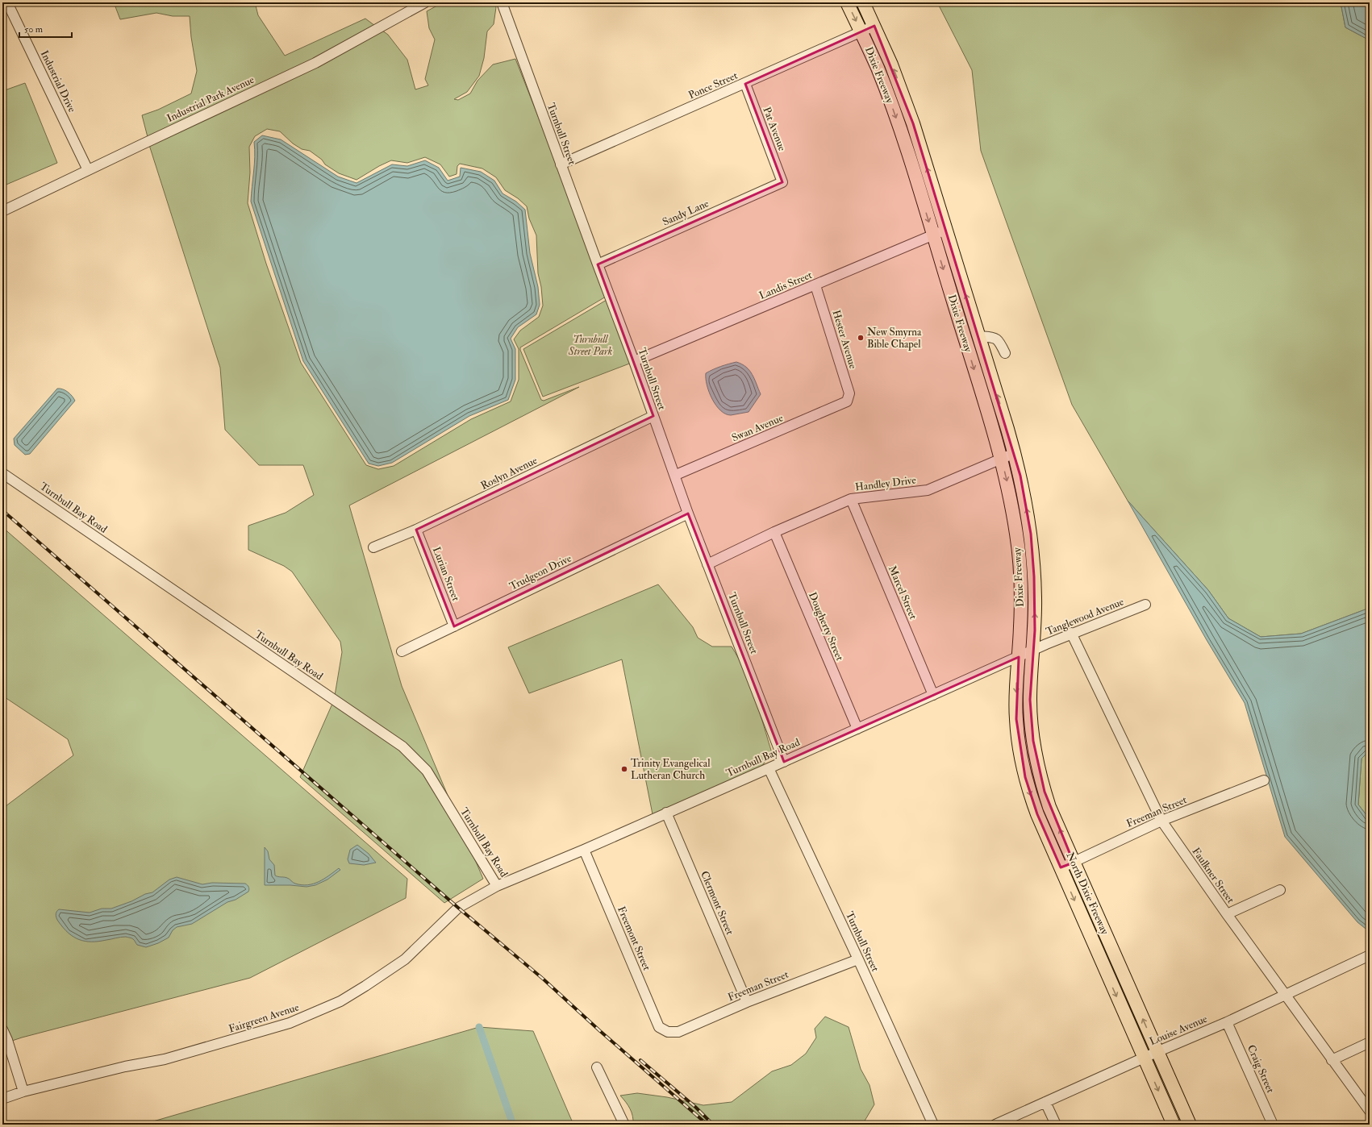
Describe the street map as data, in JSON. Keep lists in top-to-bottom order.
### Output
{
  "streets": {
    "main road": ["Dixie Freeway", "North Dixie Freeway"],
    "street": [
      "Industrial Drive",
      "Ponce Street",
      "Industrial Park Avenue",
      "Pat Avenue",
      "Turnbull Street",
      "Sandy Lane",
      "Landis Street",
      "Hester Avenue",
      "Swan Avenue",
      "Roslyn Avenue",
      "Handley Drive",
      "Turnbull Bay Road",
      "Trudgeon Drive",
      "Lurian Street",
      "Marcel Street",
      "Tanglewood Avenue",
      "Dougherty Street",
      "Freeman Street",
      "Faulkner Street",
      "Clermont Street",
      "Freemont Street",
      "Fairgreen Avenue",
      "Louise Avenue",
      "Craig Street"
    ]
  },
  "crossings": [
    ["Dixie Freeway", "Ponce Street"],
    ["Dixie Freeway", "Landis Street"],
    ["Dixie Freeway", "Handley Drive"],
    ["Dixie Freeway", "Turnbull Bay Road"],
    ["Dixie Freeway", "Tanglewood Avenue"],
    ["Dixie Freeway", "North Dixie Freeway"],
    ["Industrial Drive", "Industrial Park Avenue"],
    ["Ponce Street", "Pat Avenue"],
    ["Ponce Street", "Turnbull Street"],
    ["Pat Avenue", "Sandy Lane"],
    ["Turnbull Street", "Sandy Lane"],
    ["Turnbull Street", "Landis Street"],
    ["Turnbull Street", "Swan Avenue"],
    ["Turnbull Street", "Roslyn Avenue"],
    ["Turnbull Street", "Handley Drive"],
    ["Turnbull Street", "Turnbull Bay Road"],
    ["Turnbull Street", "Trudgeon Drive"],
    ["Turnbull Street", "Freeman Street"],
    ["Landis Street", "Hester Avenue"],
    ["Hester Avenue", "Swan Avenue"],
    ["Roslyn Avenue", "Lurian Street"],
    ["Handley Drive", "Marcel Street"],
    ["Handley Drive", "Dougherty Street"],
    ["Turnbull Bay Road", "Marcel Street"],
    ["Turnbull Bay Road", "Tanglewood Avenue"],
    ["Turnbull Bay Road", "Dougherty Street"],
    ["Turnbull Bay Road", "North Dixie Freeway"],
    ["Turnbull Bay Road", "Clermont Street"],
    ["Turnbull Bay Road", "Freemont Street"],
    ["Turnbull Bay Road", "Fairgreen Avenue"],
    ["Trudgeon Drive", "Lurian Street"],
    ["Tanglewood Avenue", "Faulkner Street"],
    ["Tanglewood Avenue", "North Dixie Freeway"],
    ["Freeman Street", "Faulkner Street"],
    ["Freeman Street", "North Dixie Freeway"],
    ["Freeman Street", "Clermont Street"],
    ["Freeman Street", "Freemont Street"],
    ["Faulkner Street", "Louise Avenue"],
    ["North Dixie Freeway", "Louise Avenue"],
    ["Louise Avenue", "Craig Street"]
  ],
  "parks": ["Turnbull Street Park"],
  "places": ["New Smyrna Bible Chapel", "Trinity Evangelical Lutheran Church"],
  "scale_bar": "50 m"
}
